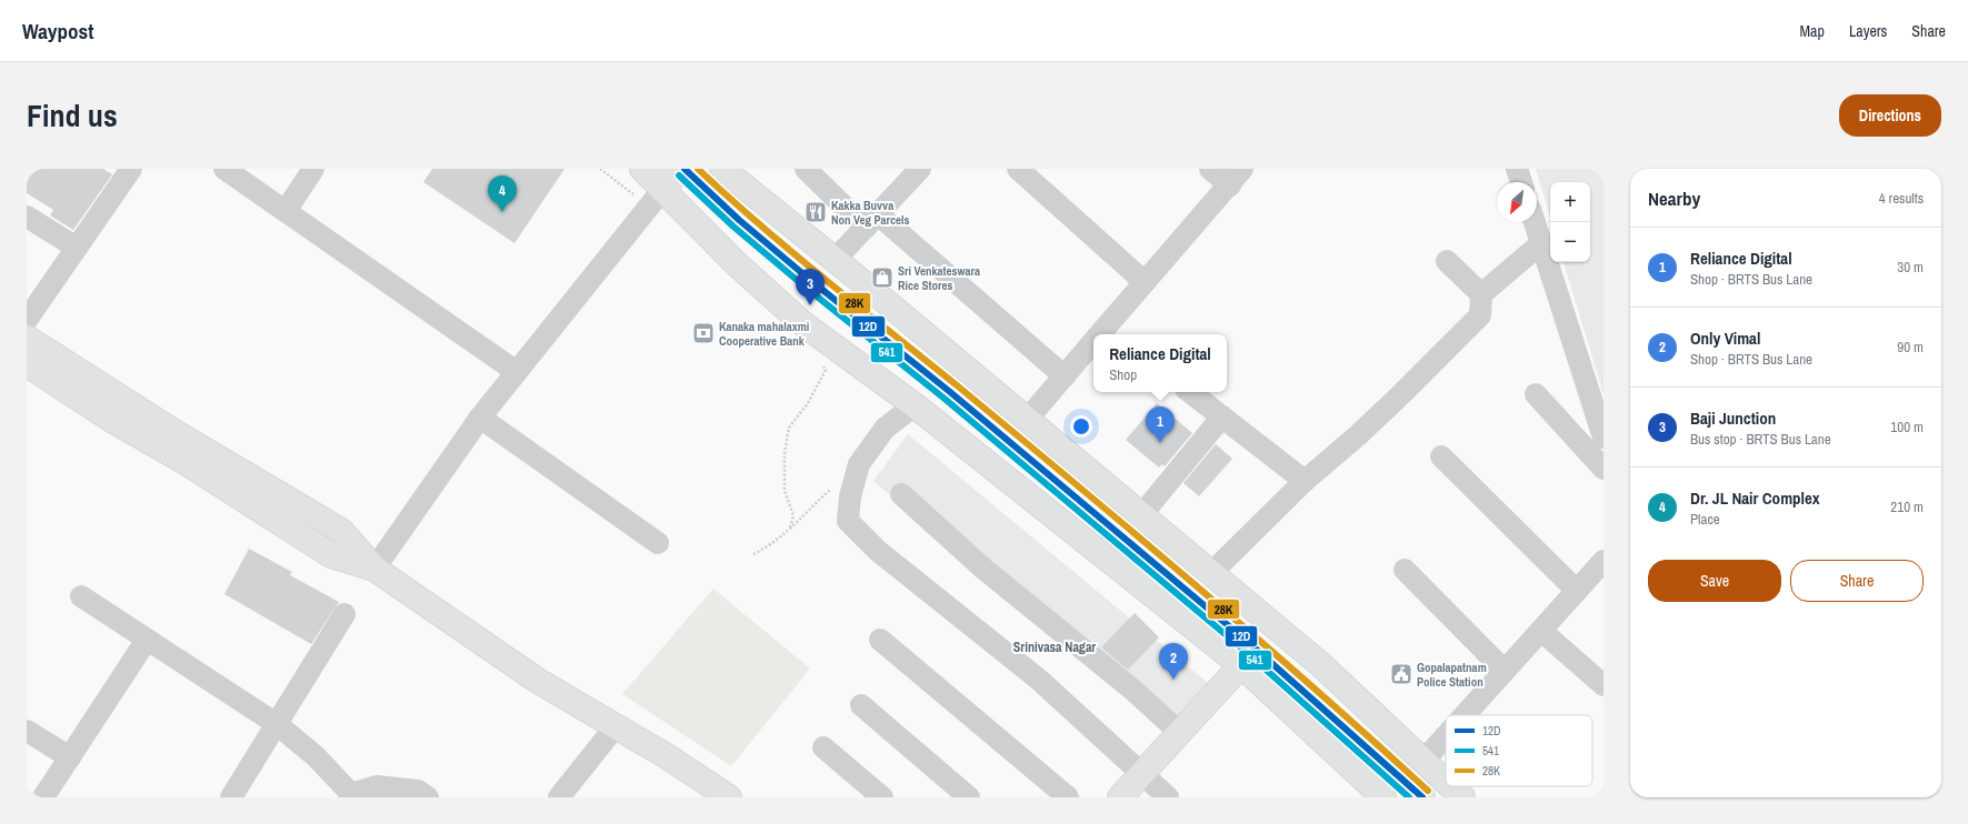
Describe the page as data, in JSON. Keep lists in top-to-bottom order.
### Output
{
  "districts": ["Srinivasa Nagar"],
  "places": {
    "restaurant": ["Kakka Buvva Non Veg Parcels"],
    "shop": ["Sri Venkateswara Rice Stores"],
    "bank": ["Kanaka mahalaxmi Cooperative Bank"],
    "public building": ["Gopalapatnam Police Station"]
  },
  "lines": ["transit line 12D", "transit line 28K", "transit line 541"],
  "legend": ["12D", "541", "28K"],
  "north": "bottom left",
  "page": {
    "header": "Waypost",
    "nav": ["Map", "Layers", "Share"],
    "title": "Find us",
    "buttons": [
      "Directions",
      ["Save", "Share"]
    ],
    "heading": ["Nearby", "4 results"],
    "pins": [
      "4",
      "3",
      "1",
      "2"
    ],
    "map_buttons": ["+", "−"],
    "list": [
      {
        "mark": "1",
        "name": "Reliance Digital",
        "note": "Shop · BRTS Bus Lane",
        "value": "30 m"
      },
      {
        "mark": "2",
        "name": "Only Vimal",
        "note": "Shop · BRTS Bus Lane",
        "value": "90 m"
      },
      {
        "mark": "3",
        "name": "Baji Junction",
        "note": "Bus stop · BRTS Bus Lane",
        "value": "100 m"
      },
      {
        "mark": "4",
        "name": "Dr. JL Nair Complex",
        "note": "Place",
        "value": "210 m"
      }
    ],
    "popup": ["Reliance Digital", "Shop"]
  }
}
